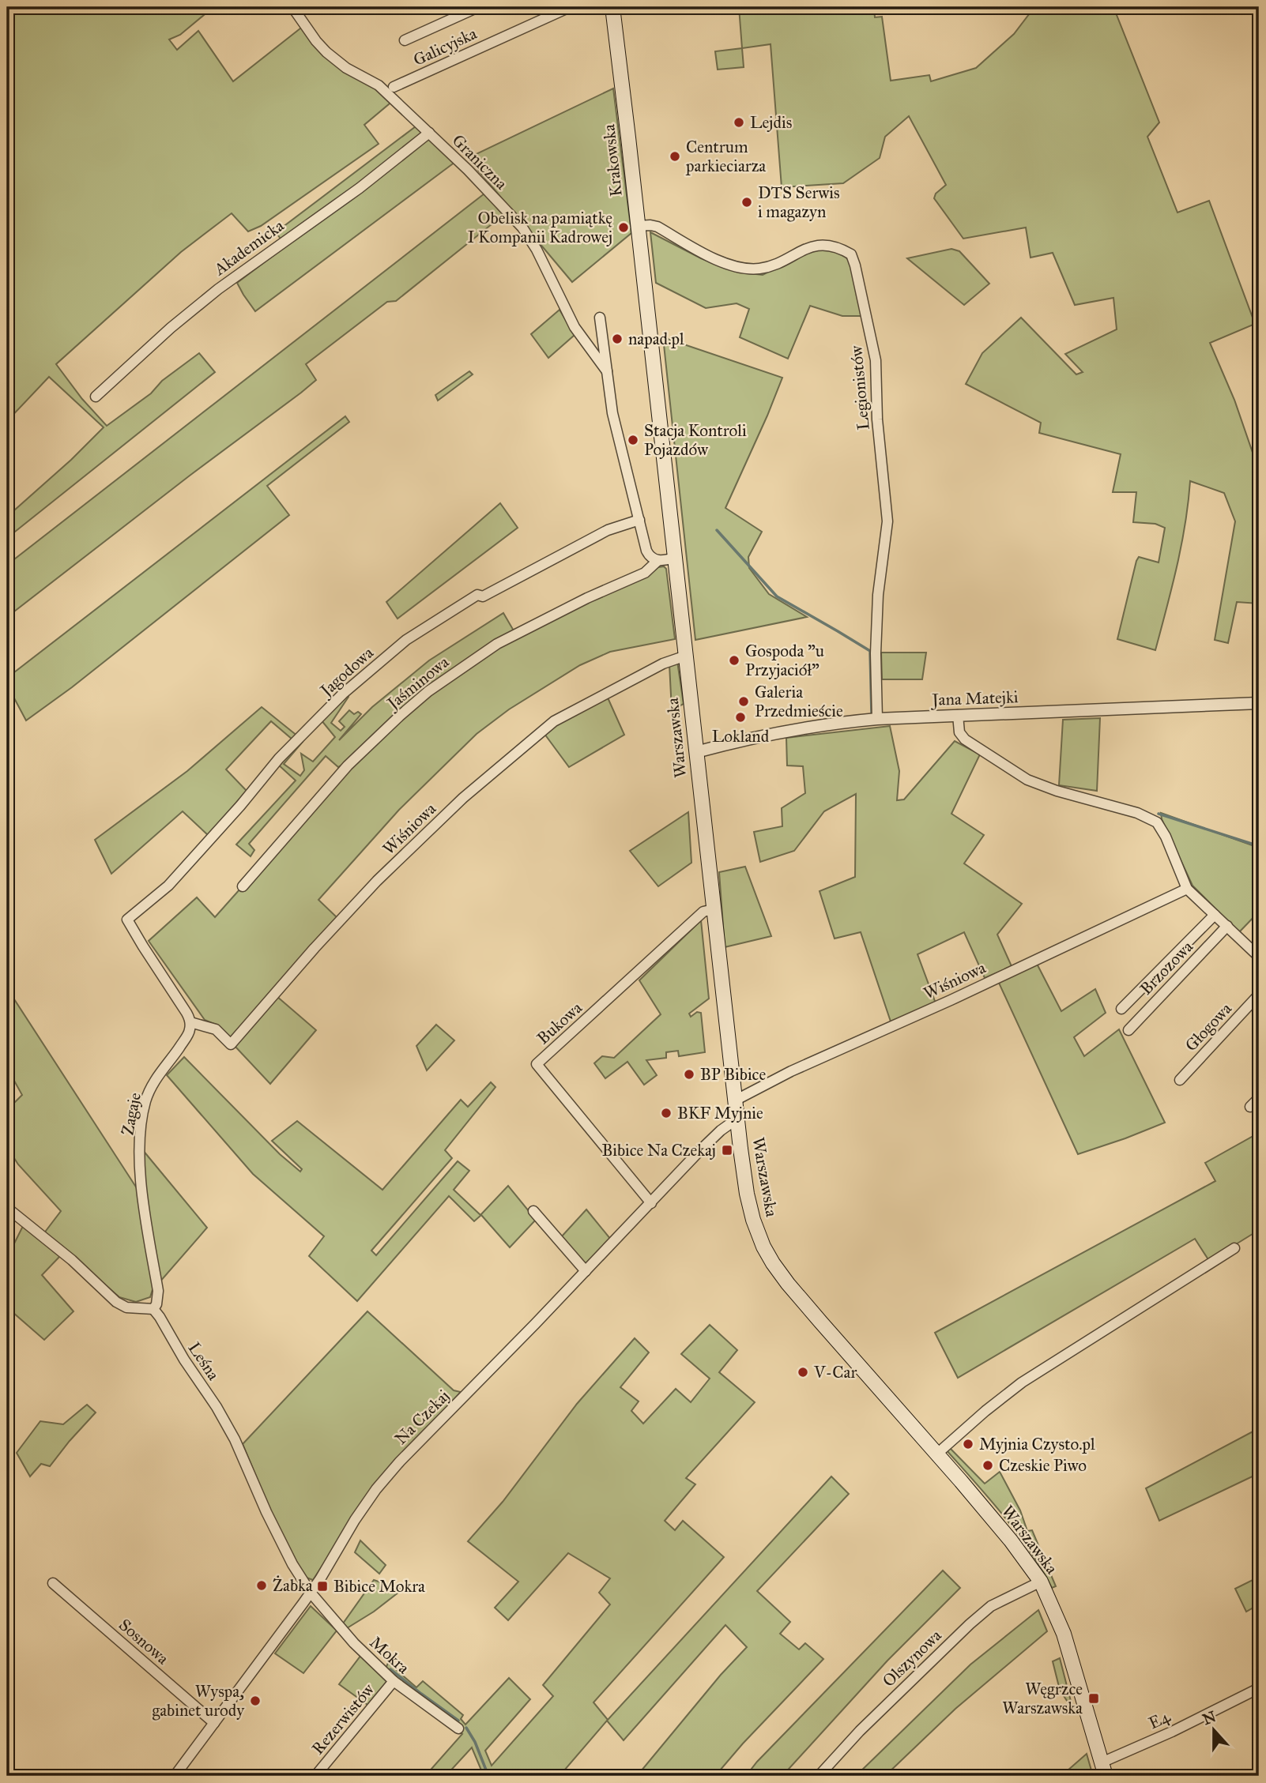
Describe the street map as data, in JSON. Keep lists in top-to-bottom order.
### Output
{
  "streets": {
    "main road": ["Krakowska", "Warszawska"],
    "street": [
      "Galicyjska",
      "Graniczna",
      "Akademicka",
      "Legionistów",
      "Jagodowa",
      "Jaśminowa",
      "Jana Matejki",
      "Wiśniowa",
      "Brzozowa",
      "Bukowa",
      "Głogowa",
      "Zagaje",
      "Leśna",
      "Na Czekaj",
      "Sosnowa",
      "Mokra",
      "Olszynowa",
      "Rezerwistów",
      "E4"
    ]
  },
  "crossings": [
    ["Krakowska", "Legionistów"],
    ["Krakowska", "Warszawska"],
    ["Graniczna", "Akademicka"],
    ["Graniczna", "Jagodowa"],
    ["Graniczna", "Jaśminowa"],
    ["Legionistów", "Jana Matejki"],
    ["Jagodowa", "Wiśniowa"],
    ["Jagodowa", "Zagaje"],
    ["Jana Matejki", "Warszawska"],
    ["Warszawska", "Wiśniowa"],
    ["Warszawska", "Bukowa"],
    ["Warszawska", "Na Czekaj"],
    ["Warszawska", "Olszynowa"],
    ["Warszawska", "E4"],
    ["Wiśniowa", "Zagaje"],
    ["Bukowa", "Na Czekaj"],
    ["Zagaje", "Leśna"],
    ["Leśna", "Na Czekaj"],
    ["Leśna", "Mokra"],
    ["Na Czekaj", "Sosnowa"],
    ["Na Czekaj", "Mokra"],
    ["Mokra", "Rezerwistów"]
  ],
  "places": {
    "other": [
      "Lejdis",
      "Centrum parkieciarza",
      "DTS Serwis i magazyn",
      "Obelisk na pamiątkę I Kompanii Kadrowej",
      "napad.pl",
      "Stacja Kontroli Pojazdów",
      "Gospoda \"u Przyjaciół\"",
      "Galeria Przedmieście",
      "Lokland",
      "BP Bibice",
      "BKF Myjnie",
      "V-Car",
      "Myjnia Czysto.pl",
      "Czeskie Piwo",
      "Żabka",
      "Wyspa, gabinet urody"
    ],
    "transit": ["Bibice Na Czekaj", "Bibice Mokra", "Węgrzce Warszawska"]
  },
  "north": "top"
}
